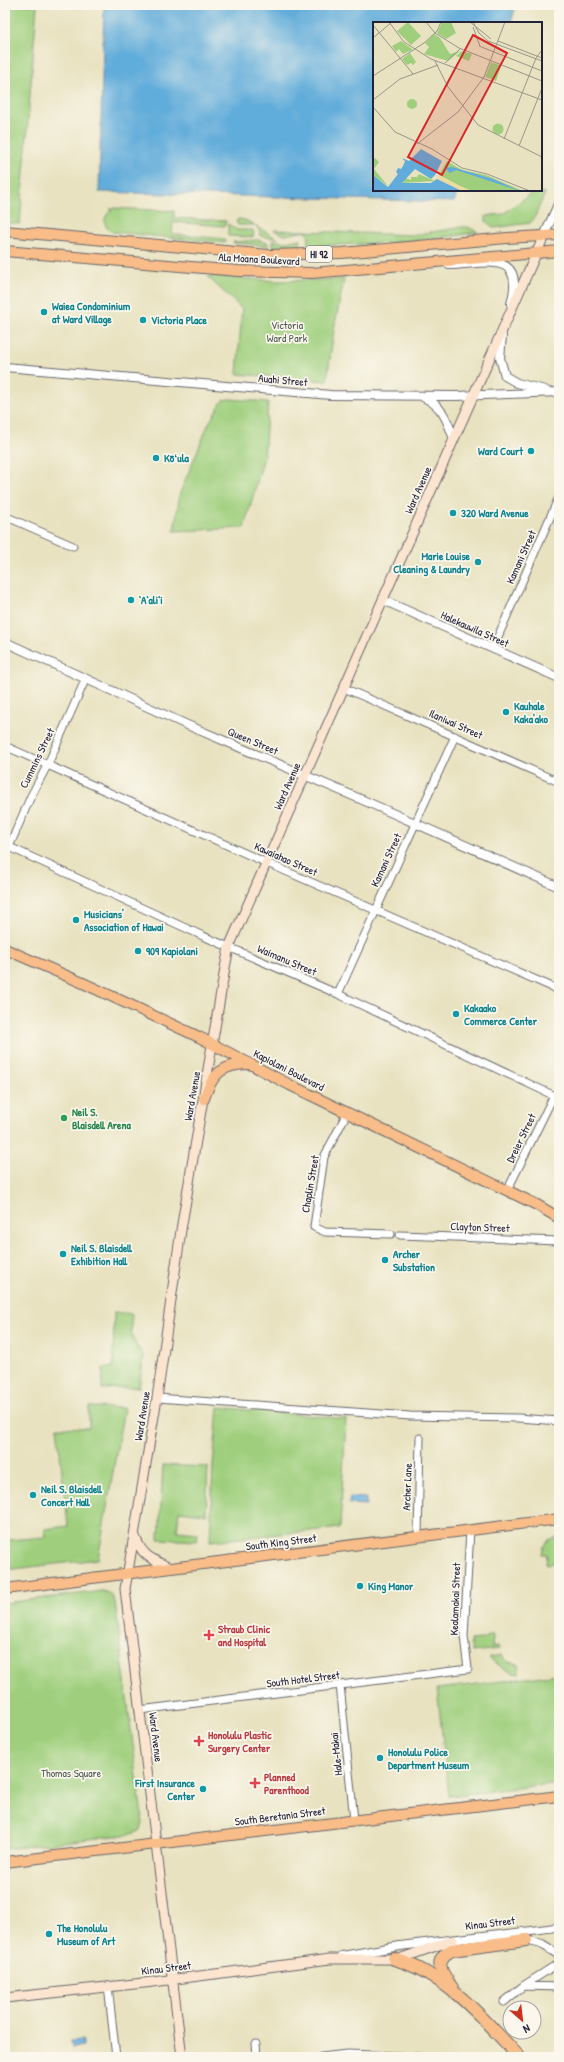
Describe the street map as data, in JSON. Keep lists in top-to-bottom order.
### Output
{
  "streets": {
    "main road": [
      "HI 92",
      "Ala Moana Boulevard",
      "Ward Avenue",
      "Kapiolani Boulevard",
      "South King Street",
      "South Beretania Street",
      "Kinau Street"
    ],
    "street": [
      "Auahi Street",
      "Kamani Street",
      "Halekauwila Street",
      "Ilaniwai Street",
      "Queen Street",
      "Cummins Street",
      "Kawaiahao Street",
      "Waimanu Street",
      "Dreier Street",
      "Chaplin Street",
      "Clayton Street",
      "Archer Lane",
      "Kealamakai Street",
      "South Hotel Street",
      "Hale-Makai"
    ]
  },
  "crossings": [
    ["Ala Moana Boulevard", "Ward Avenue"],
    ["Auahi Street", "Ward Avenue"],
    ["Ward Avenue", "Halekauwila Street"],
    ["Ward Avenue", "Ilaniwai Street"],
    ["Ward Avenue", "Queen Street"],
    ["Ward Avenue", "Kawaiahao Street"],
    ["Ward Avenue", "Waimanu Street"],
    ["Ward Avenue", "Kapiolani Boulevard"],
    ["Ward Avenue", "South King Street"],
    ["Ward Avenue", "South Hotel Street"],
    ["Ward Avenue", "South Beretania Street"],
    ["Ward Avenue", "Kinau Street"],
    ["Kamani Street", "Halekauwila Street"],
    ["Kamani Street", "Ilaniwai Street"],
    ["Kamani Street", "Queen Street"],
    ["Kamani Street", "Kawaiahao Street"],
    ["Kamani Street", "Waimanu Street"],
    ["Queen Street", "Cummins Street"],
    ["Cummins Street", "Kawaiahao Street"],
    ["Cummins Street", "Waimanu Street"],
    ["Waimanu Street", "Dreier Street"],
    ["Kapiolani Boulevard", "Dreier Street"],
    ["Kapiolani Boulevard", "Chaplin Street"],
    ["Archer Lane", "South King Street"],
    ["South King Street", "Kealamakai Street"],
    ["Kealamakai Street", "South Hotel Street"],
    ["South Hotel Street", "Hale-Makai"],
    ["Hale-Makai", "South Beretania Street"]
  ],
  "parks": ["Victoria Ward Park", "Thomas Square"],
  "places": {
    "other": [
      "Waiea Condominium at Ward Village",
      "Victoria Place",
      "Ward Court",
      "Kōʻula",
      "320 Ward Avenue",
      "Marie Louise Cleaning & Laundry",
      "‘A‘ali‘i",
      "Kauhale Kaka'ako",
      "Musicians' Association of Hawai",
      "909 Kapiolani",
      "Kakaako Commerce Center",
      "Neil S. Blaisdell Arena",
      "Neil S. Blaisdell Exhibition Hall",
      "Archer Substation",
      "Neil S. Blaisdell Concert Hall",
      "King Manor",
      "Honolulu Police Department Museum",
      "First Insurance Center",
      "The Honolulu Museum of Art"
    ],
    "health": ["Straub Clinic and Hospital", "Honolulu Plastic Surgery Center", "Planned Parenthood"]
  },
  "north": "bottom right"
}
